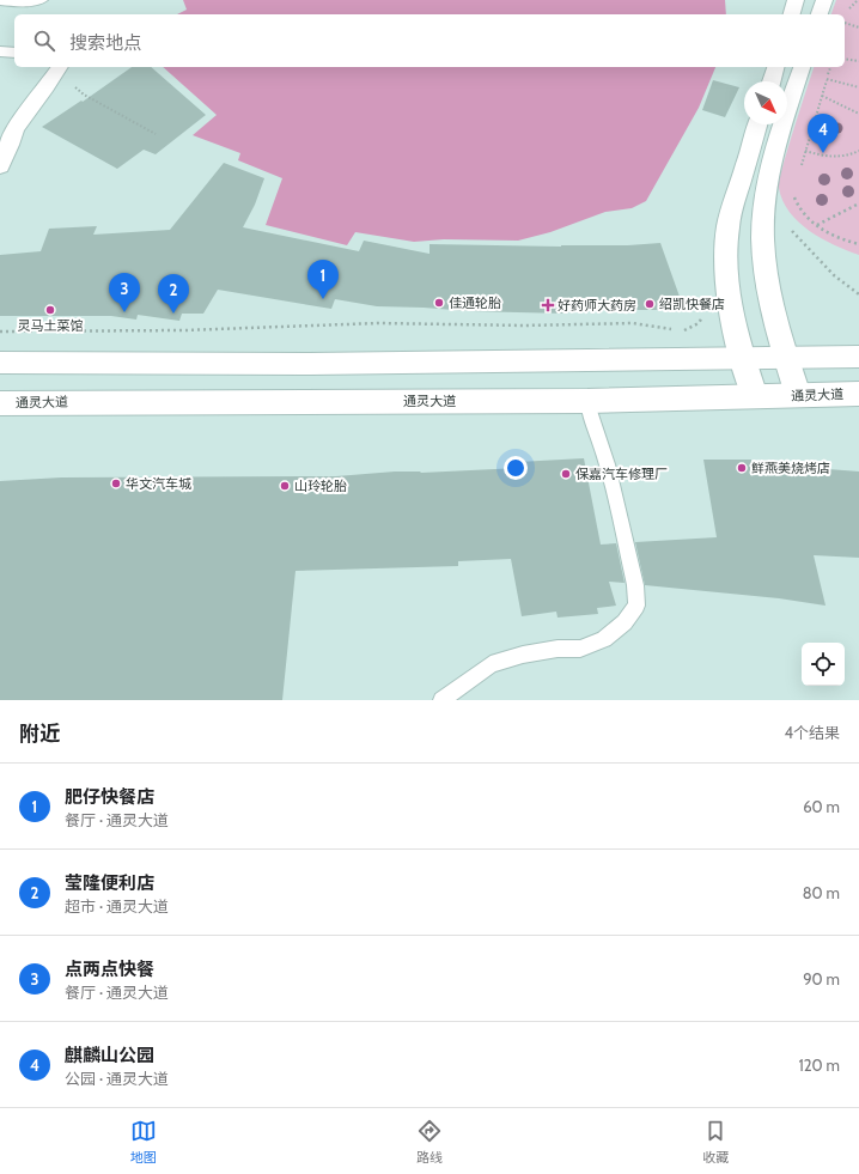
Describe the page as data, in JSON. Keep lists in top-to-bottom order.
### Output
{
  "streets": {
    "main road": ["通灵大道"]
  },
  "places": {
    "other": [
      "佳通轮胎",
      "绍凯快餐店",
      "灵马土菜馆",
      "鲜燕美烧烤店",
      "保嘉汽车修理厂",
      "华文汽车城",
      "山玲轮胎"
    ],
    "health": ["好药师大药房"]
  },
  "north": "bottom right",
  "page": {
    "search": "搜索地点",
    "pins": [
      "4",
      "1",
      "3",
      "2"
    ],
    "heading": ["附近", "4个结果"],
    "list": [
      {
        "mark": "1",
        "name": "肥仔快餐店",
        "note": "餐厅 · 通灵大道",
        "value": "60 m"
      },
      {
        "mark": "2",
        "name": "莹隆便利店",
        "note": "超市 · 通灵大道",
        "value": "80 m"
      },
      {
        "mark": "3",
        "name": "点两点快餐",
        "note": "餐厅 · 通灵大道",
        "value": "90 m"
      },
      {
        "mark": "4",
        "name": "麒麟山公园",
        "note": "公园 · 通灵大道",
        "value": "120 m"
      }
    ],
    "nav": ["地图", "路线", "收藏"]
  }
}
